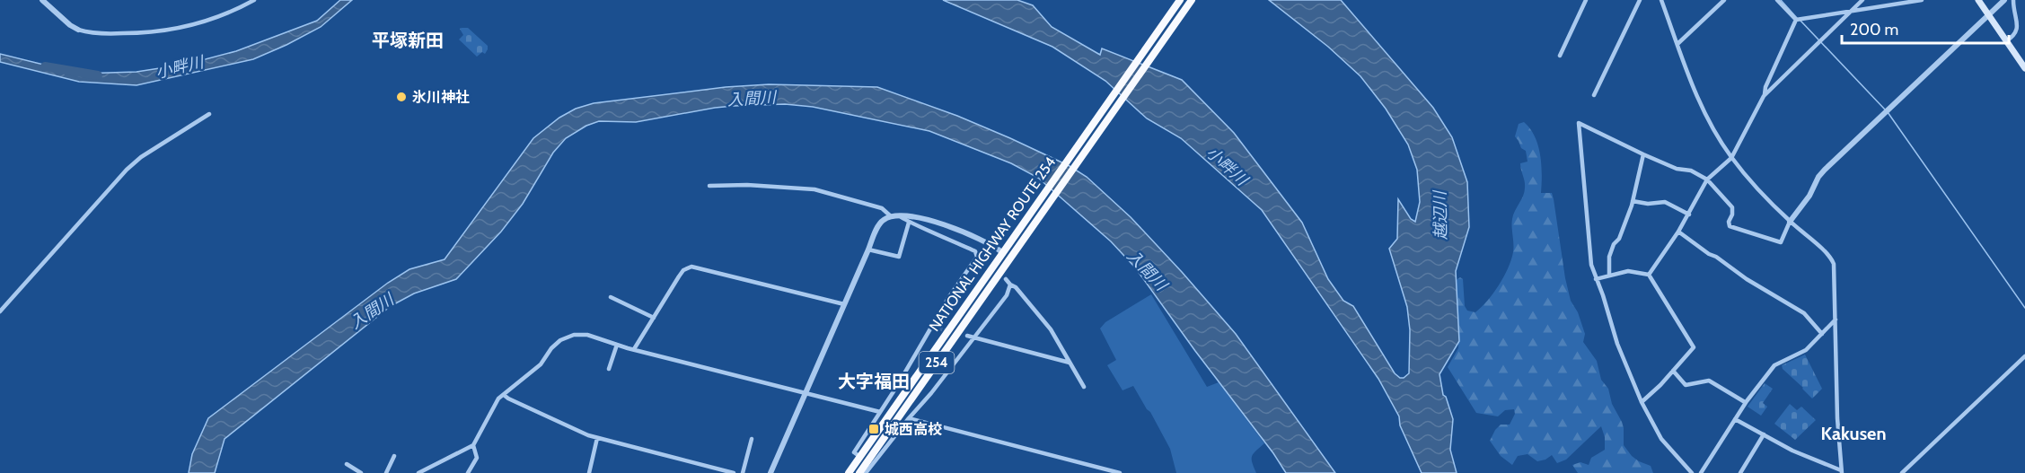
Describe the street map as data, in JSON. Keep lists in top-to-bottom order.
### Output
{
  "streets": {
    "highway": ["NATIONAL HIGHWAY ROUTE 254", "254"]
  },
  "districts": ["平塚新田", "大字福田", "Kakusen"],
  "water": ["小畔川", "入間川", "越辺川"],
  "places": {
    "other": ["氷川神社"],
    "transit": ["城西高校"]
  },
  "scale_bar": "200 m"
}
